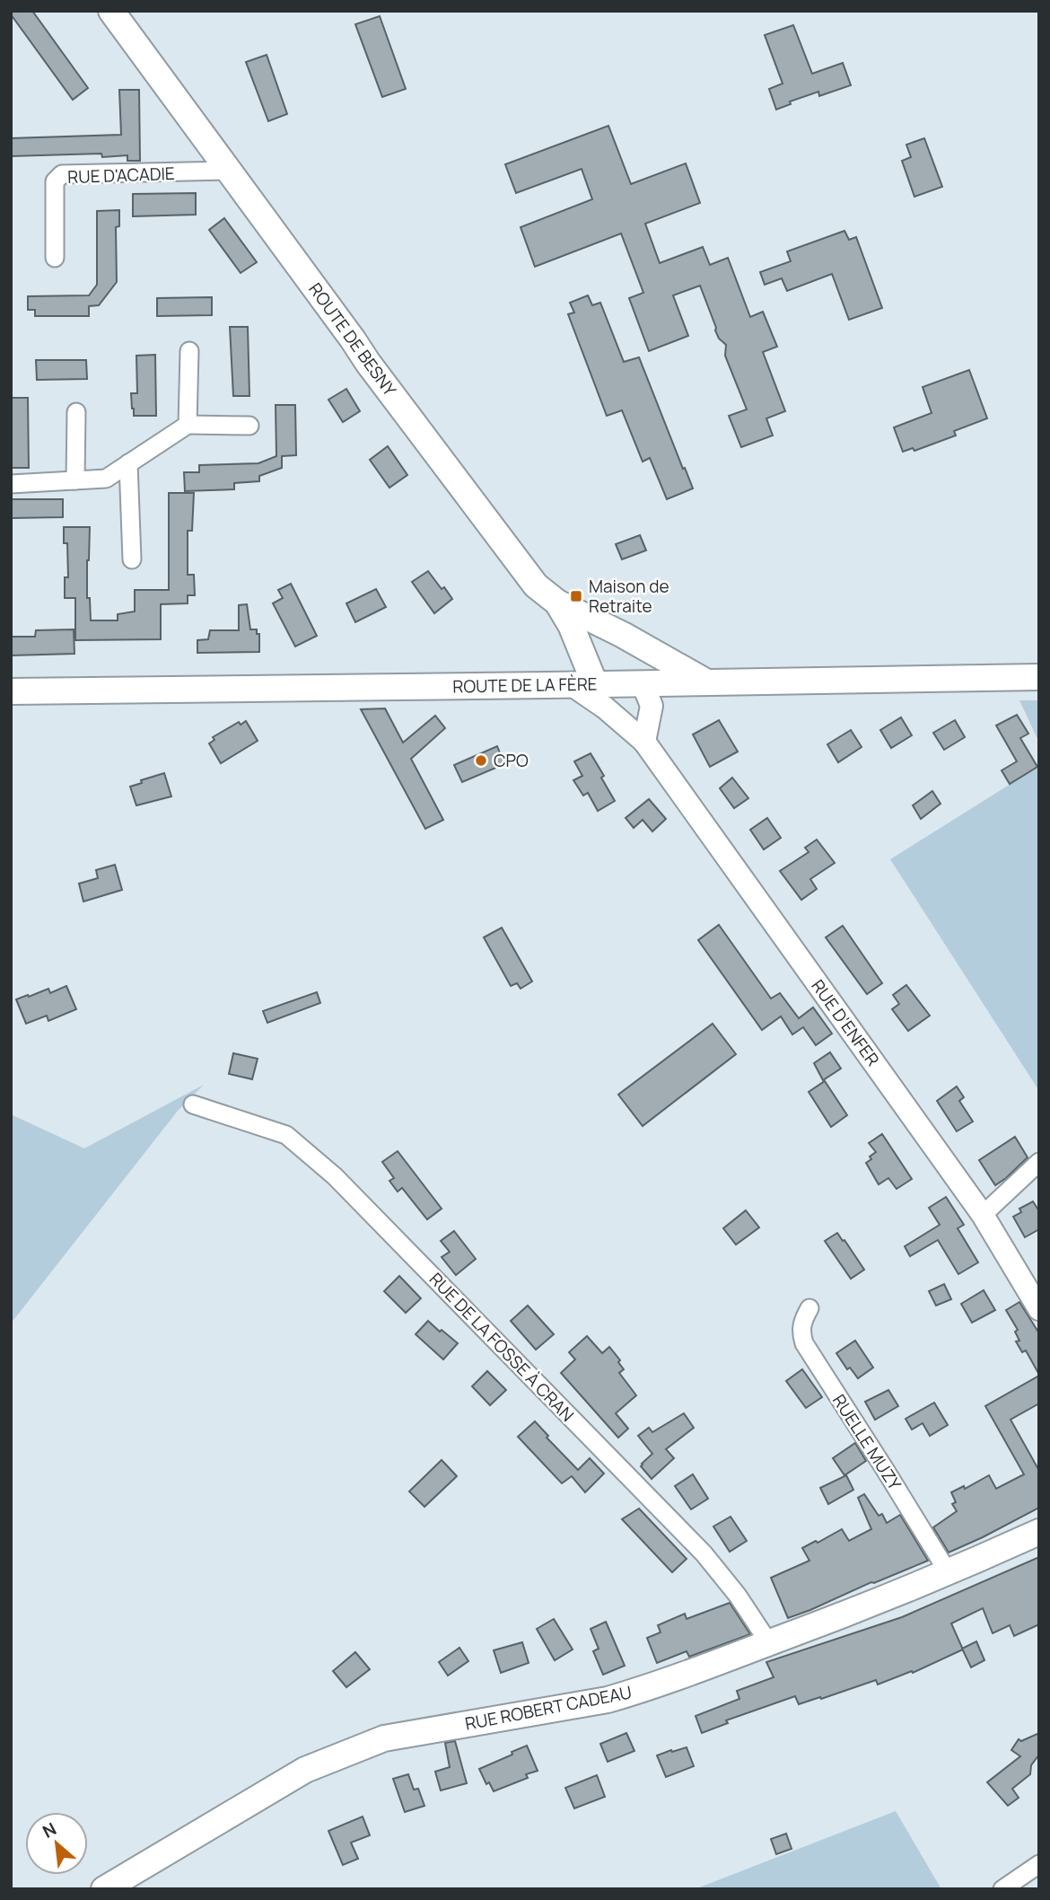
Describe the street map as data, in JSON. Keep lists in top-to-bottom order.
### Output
{
  "streets": {
    "main road": ["ROUTE DE BESNY", "ROUTE DE LA FÈRE", "RUE ROBERT CADEAU"],
    "street": [
      "RUE D'ACADIE",
      "RUE D'ENFER",
      "RUE DE LA FOSSE À CRAN",
      "RUELLE MUZY"
    ]
  },
  "crossings": [
    ["RUE D'ACADIE", "ROUTE DE BESNY"],
    ["ROUTE DE BESNY", "ROUTE DE LA FÈRE"],
    ["ROUTE DE LA FÈRE", "RUE D'ENFER"],
    ["RUE DE LA FOSSE À CRAN", "RUE ROBERT CADEAU"],
    ["RUELLE MUZY", "RUE ROBERT CADEAU"]
  ],
  "places": {
    "transit": ["Maison de Retraite"],
    "other": ["CPO"]
  },
  "north": "top left"
}
